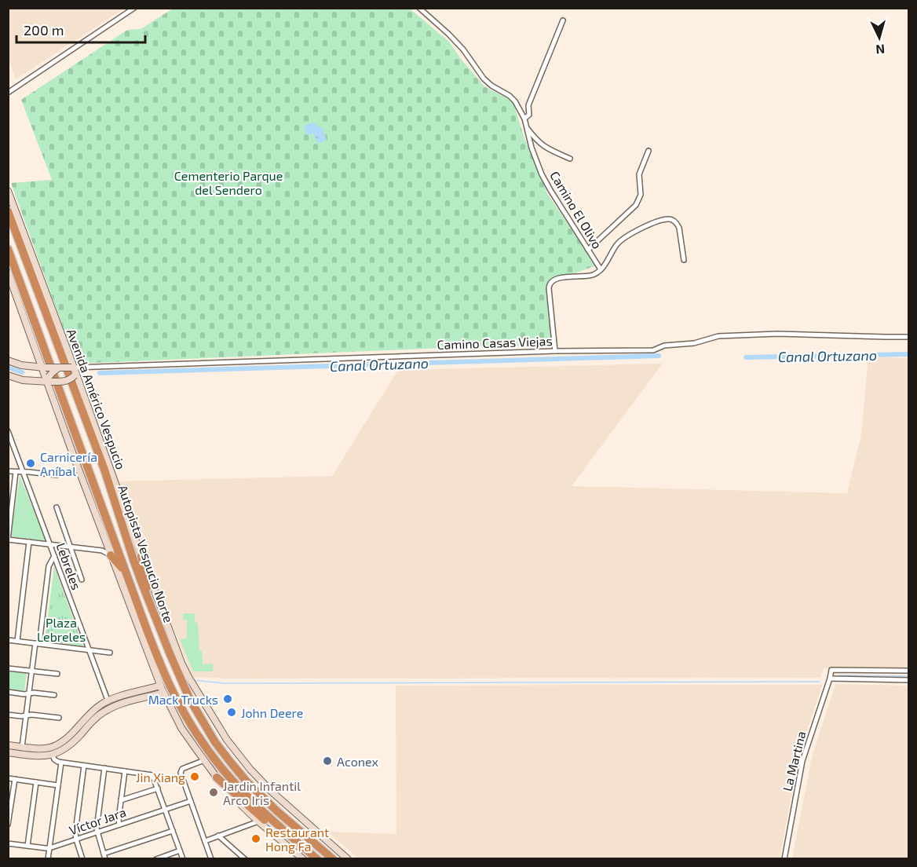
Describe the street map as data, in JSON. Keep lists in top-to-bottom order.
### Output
{
  "streets": {
    "highway": ["Autopista Vespucio Norte"],
    "main road": ["Avenida Américo Vespucio"],
    "street": [
      "Camino El Olivo",
      "Camino Casas Viejas",
      "Lebreles",
      "La Martina",
      "Víctor Jara"
    ]
  },
  "crossings": [
    ["Camino Casas Viejas", "Avenida Américo Vespucio"]
  ],
  "water": ["Canal Ortuzano"],
  "parks": ["Cementerio Parque del Sendero", "Plaza Lebreles"],
  "places": [
    "Carnicería Aníbal",
    "Mack Trucks",
    "John Deere",
    "Aconex",
    "Jin Xiang",
    "Jardin Infantil Arco Iris",
    "Restaurant Hong Fa"
  ],
  "scale_bar": "200 m",
  "north": "bottom"
}
